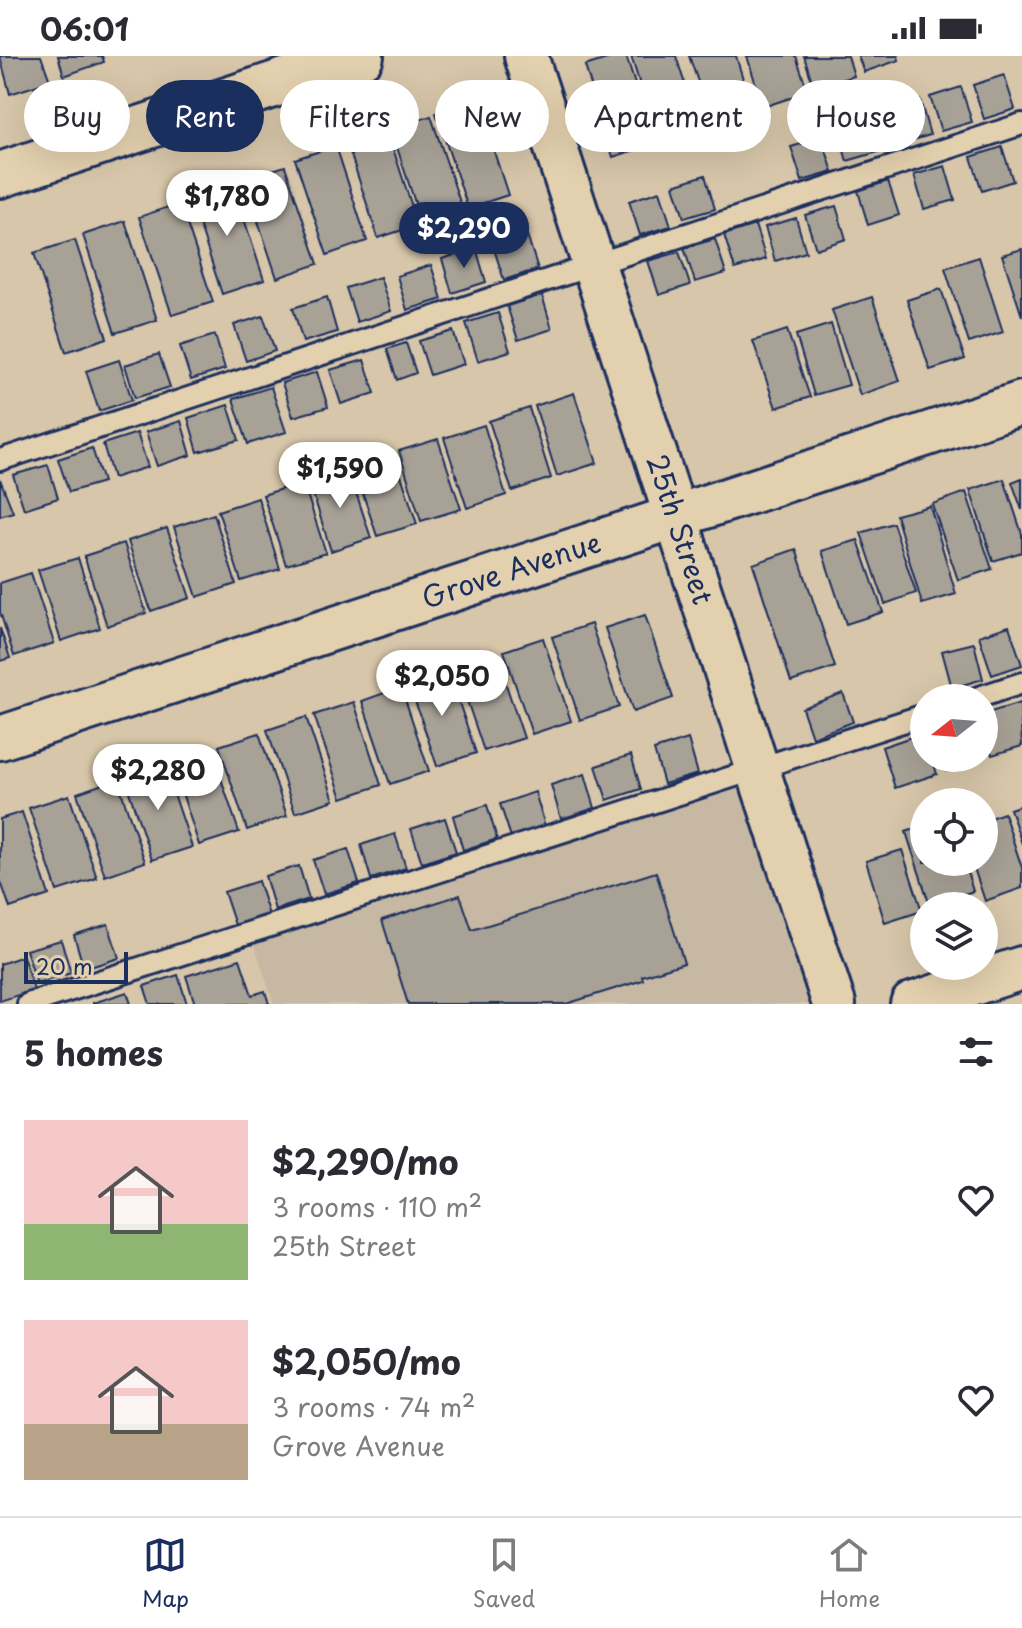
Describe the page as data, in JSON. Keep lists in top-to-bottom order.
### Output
{
  "streets": {
    "street": ["25th Street", "Grove Avenue"]
  },
  "crossings": [
    ["25th Street", "Grove Avenue"]
  ],
  "scale_bar": "20 m",
  "north": "left",
  "page": {
    "status": "06:01",
    "chip": [
      "Buy",
      "Rent",
      "Filters",
      "New",
      "Apartment",
      "House"
    ],
    "price": [
      "$1,780",
      "$2,290",
      "$1,590",
      "$2,050",
      "$2,280"
    ],
    "scale": "20 m",
    "heading": "5 homes",
    "list": [
      {
        "name": "$2,290/mo",
        "note": "3 rooms · 110 m² · 25th Street"
      },
      {
        "name": "$2,050/mo",
        "note": "3 rooms · 74 m² · Grove Avenue"
      }
    ],
    "tabs": ["Map", "Saved", "Home"]
  }
}
